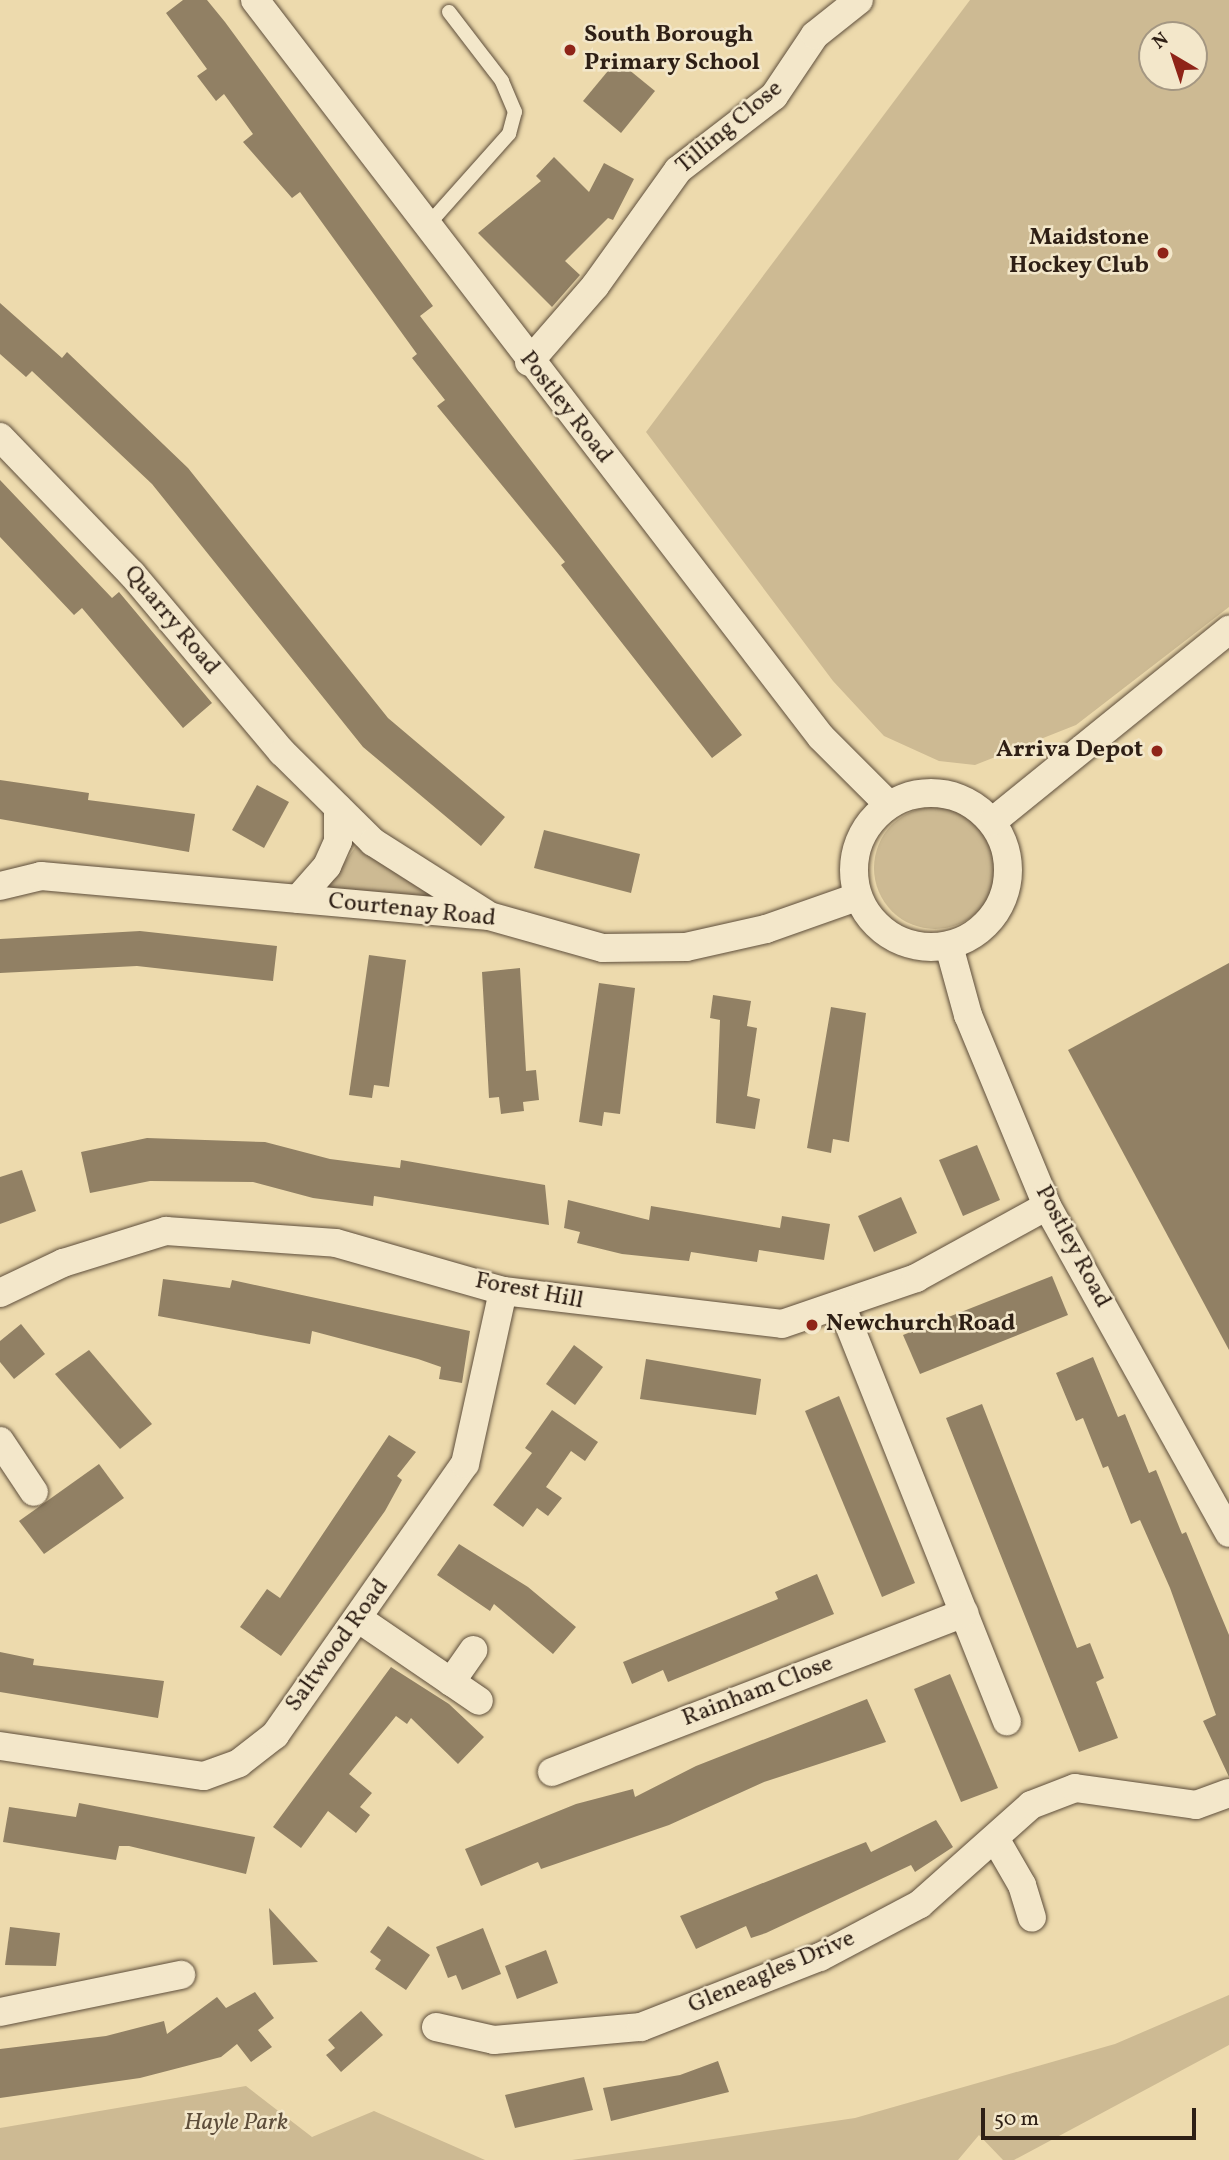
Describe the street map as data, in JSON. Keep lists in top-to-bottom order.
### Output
{
  "streets": {
    "street": [
      "Tilling Close",
      "Postley Road",
      "Quarry Road",
      "Courtenay Road",
      "Forest Hill",
      "Saltwood Road",
      "Rainham Close",
      "Gleneagles Drive"
    ]
  },
  "crossings": [
    ["Tilling Close", "Postley Road"],
    ["Postley Road", "Courtenay Road"],
    ["Postley Road", "Forest Hill"],
    ["Quarry Road", "Courtenay Road"],
    ["Forest Hill", "Saltwood Road"]
  ],
  "parks": ["Hayle Park"],
  "places": [
    "South Borough Primary School",
    "Maidstone Hockey Club",
    "Arriva Depot",
    "Newchurch Road"
  ],
  "scale_bar": "50 m",
  "north": "top left"
}
